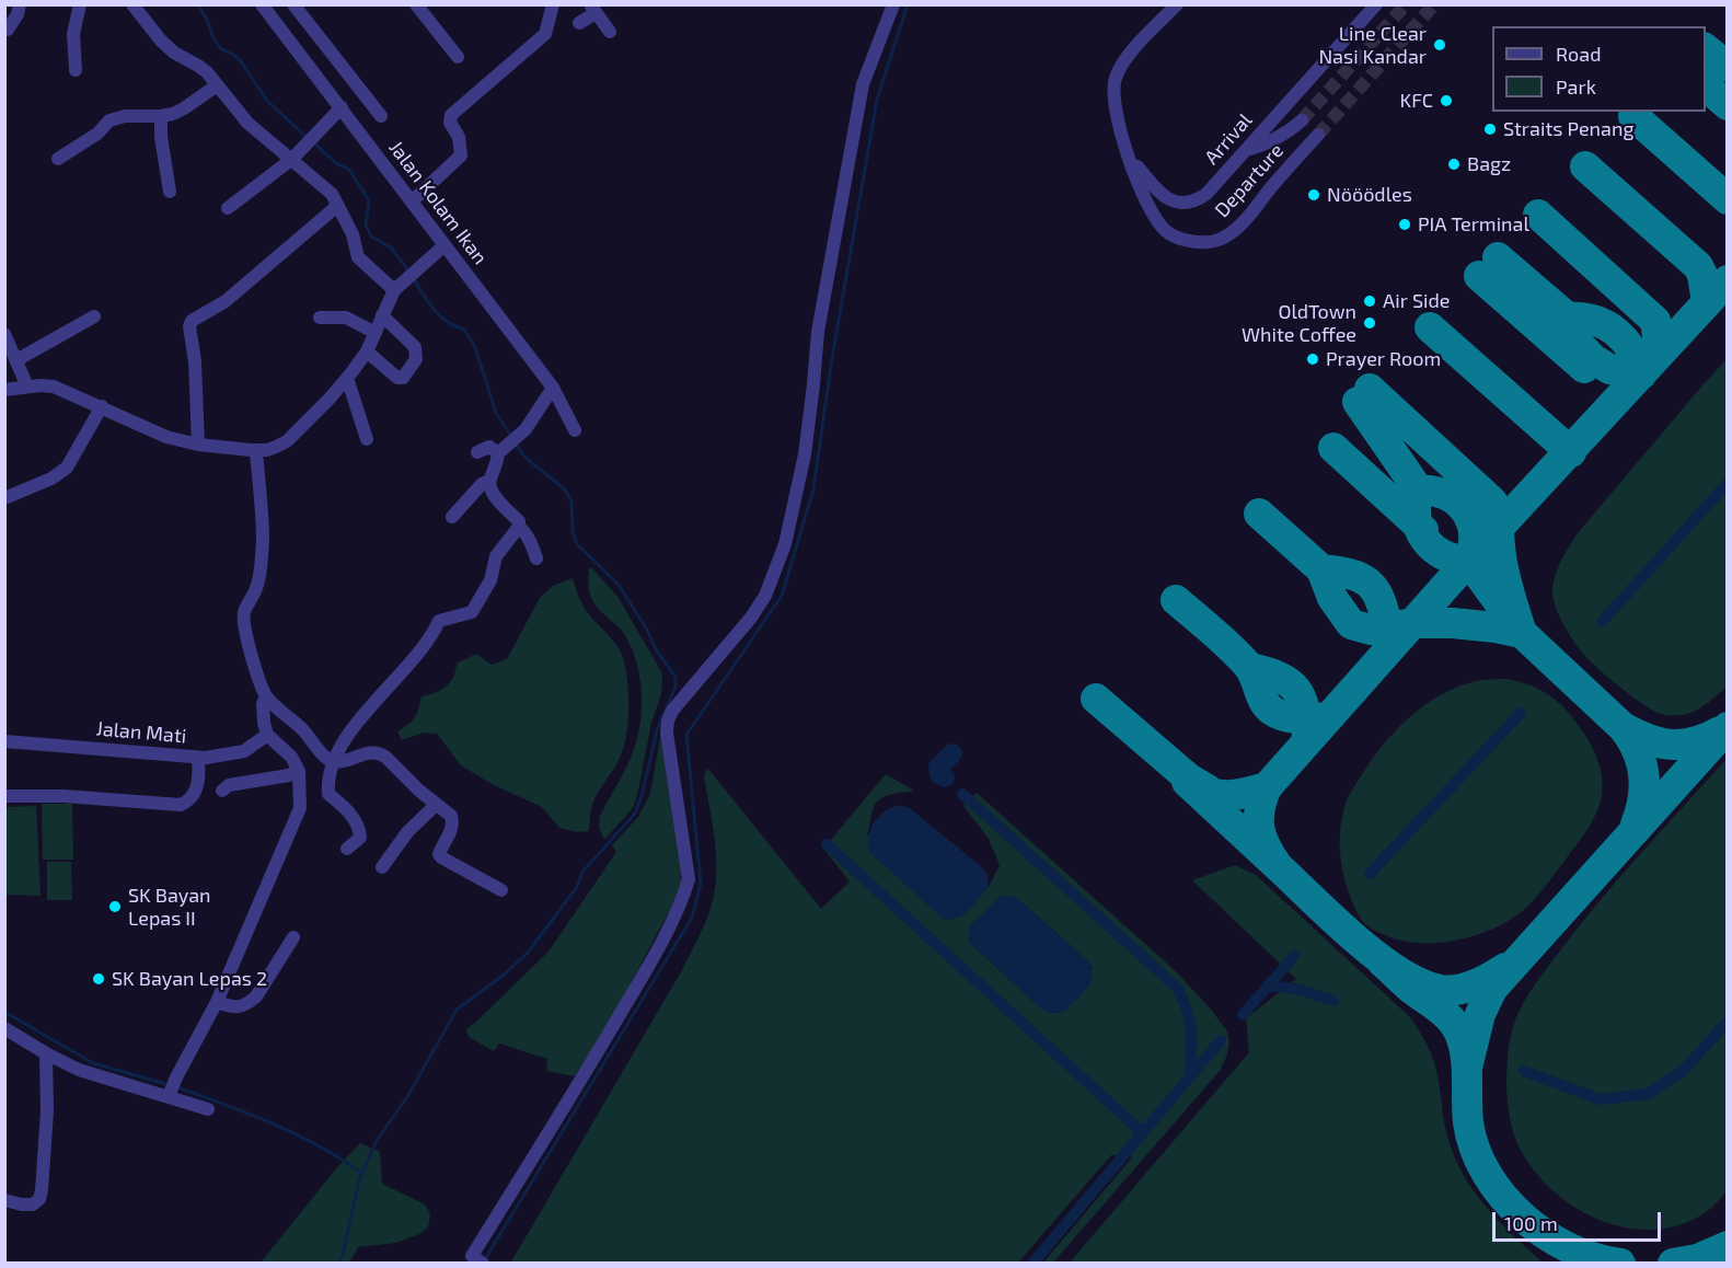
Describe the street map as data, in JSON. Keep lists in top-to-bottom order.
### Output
{
  "streets": {
    "street": [
      "Arrival",
      "Departure",
      "Jalan Kolam Ikan",
      "Jalan Mati"
    ]
  },
  "crossings": [
    ["Arrival", "Departure"]
  ],
  "places": [
    "Line Clear Nasi Kandar",
    "KFC",
    "Straits Penang",
    "Bagz",
    "Nööödles",
    "PIA Terminal",
    "Air Side",
    "OldTown White Coffee",
    "Prayer Room",
    "SK Bayan Lepas II",
    "SK Bayan Lepas 2"
  ],
  "legend": ["Road", "Park"],
  "scale_bar": "100 m"
}
